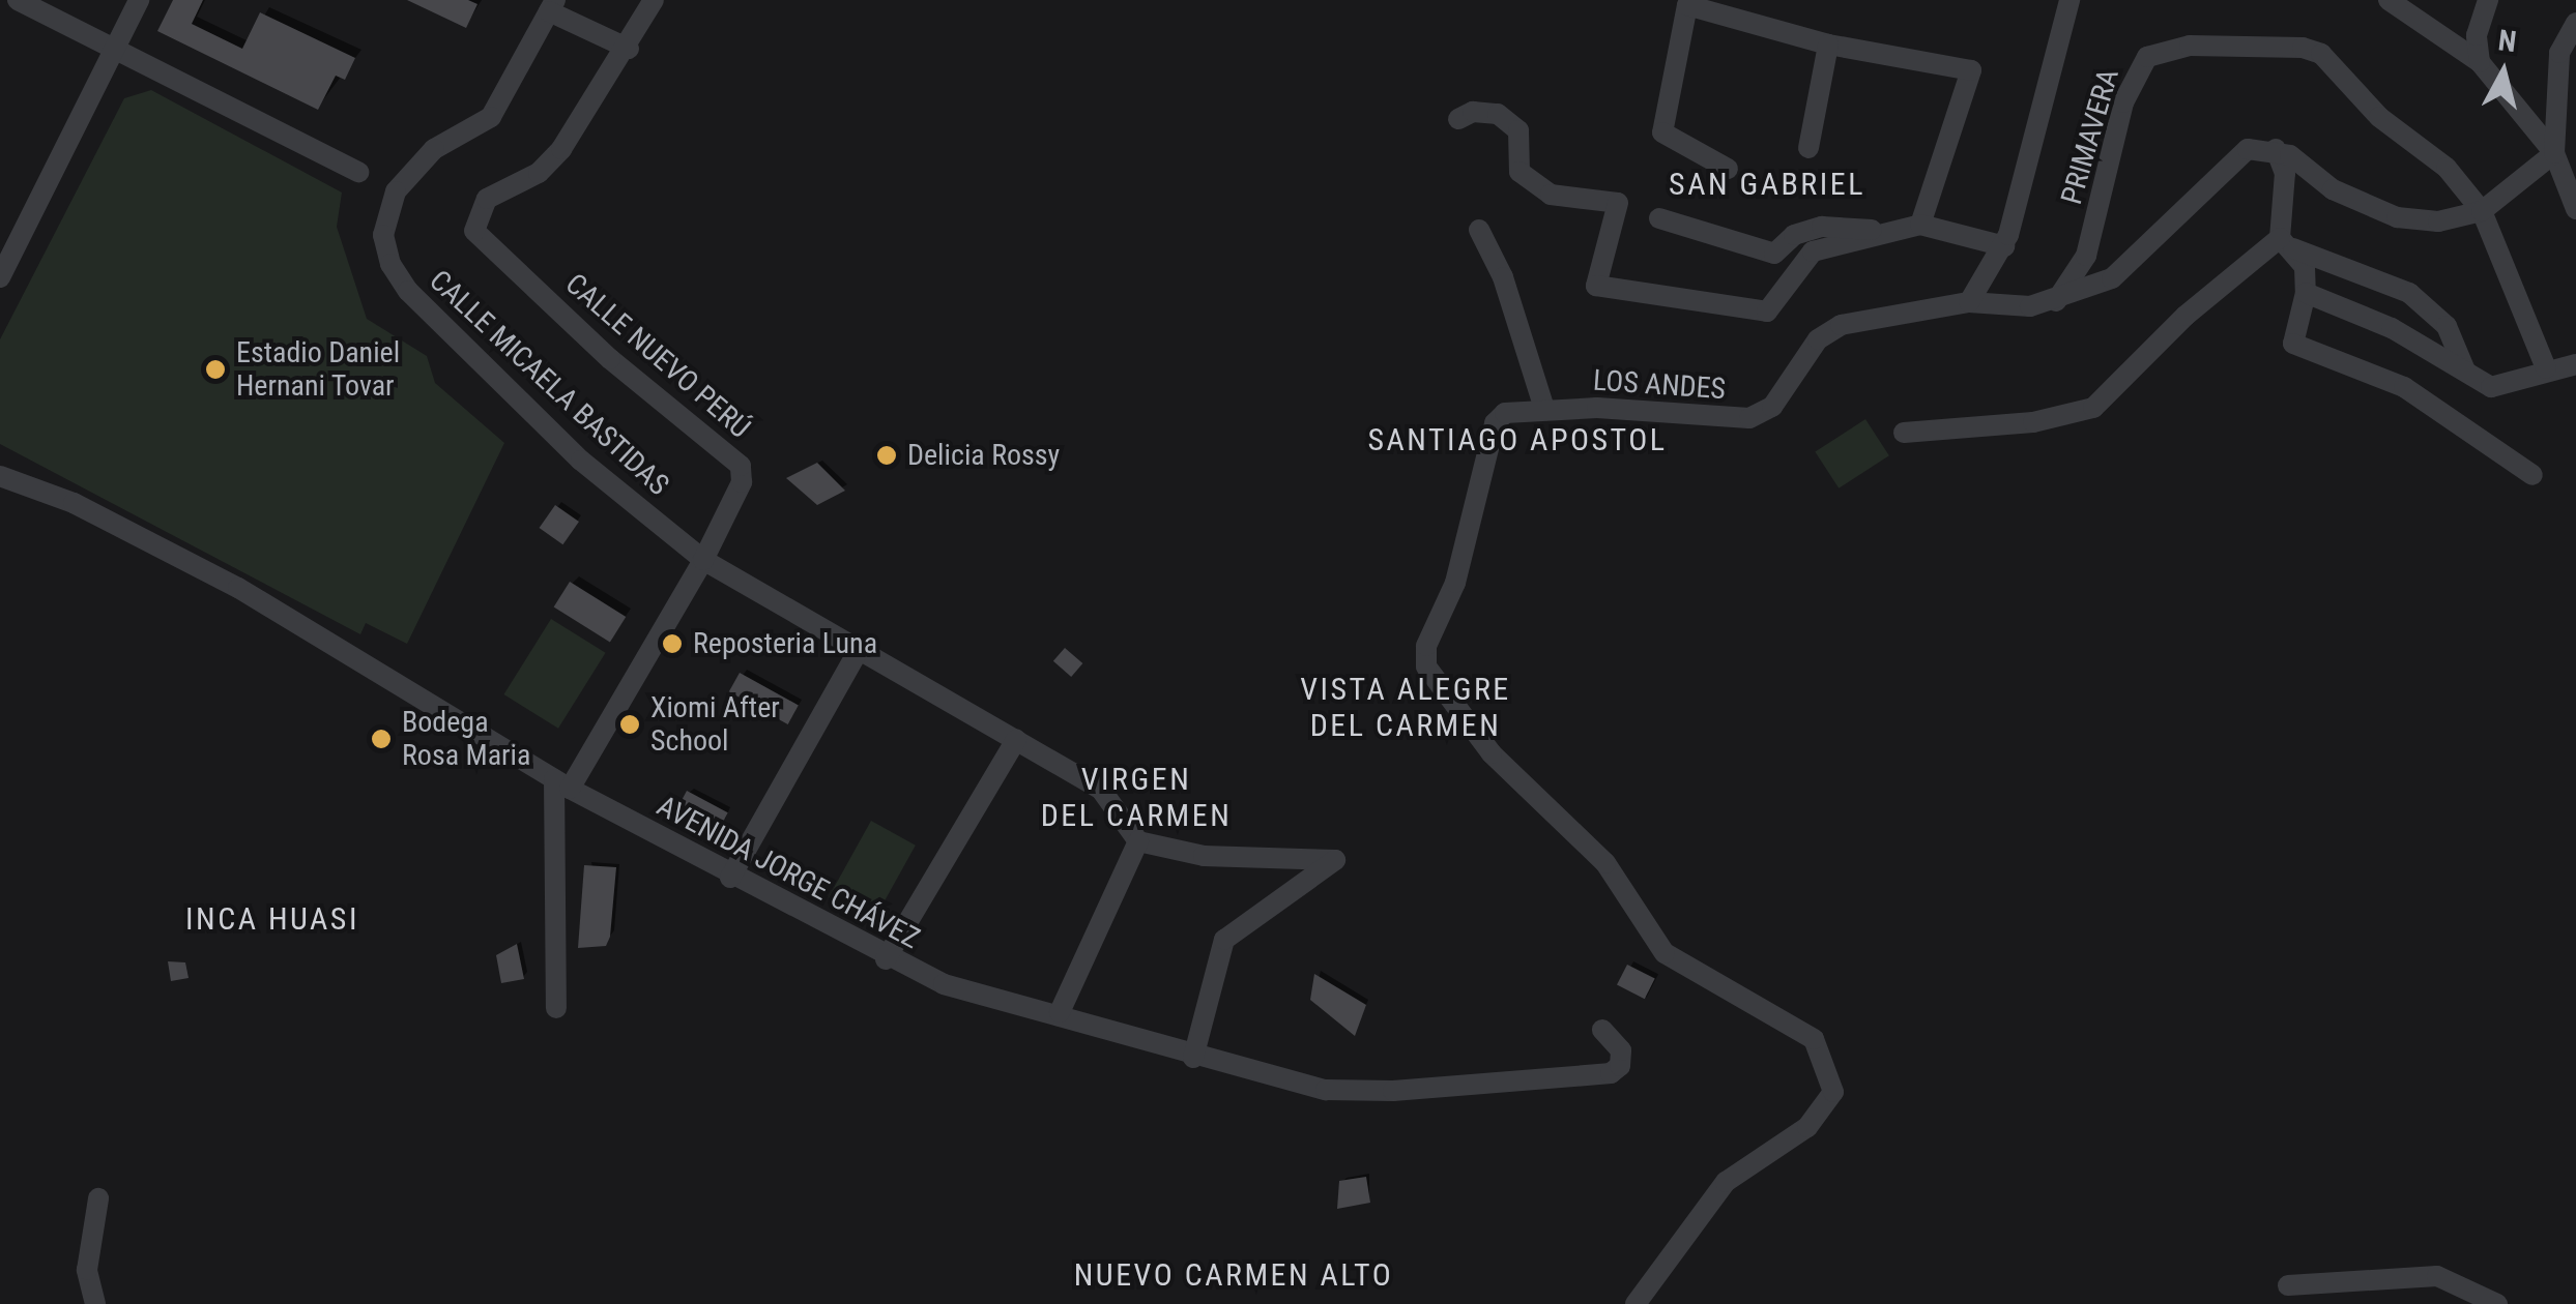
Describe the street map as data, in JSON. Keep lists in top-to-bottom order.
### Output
{
  "streets": {
    "street": [
      "PRIMAVERA",
      "CALLE NUEVO PERÚ",
      "CALLE MICAELA BASTIDAS",
      "LOS ANDES",
      "AVENIDA JORGE CHÁVEZ"
    ]
  },
  "crossings": [
    ["PRIMAVERA", "LOS ANDES"],
    ["CALLE NUEVO PERÚ", "CALLE MICAELA BASTIDAS"]
  ],
  "districts": [
    "SAN GABRIEL",
    "SANTIAGO APOSTOL",
    "VISTA ALEGRE DEL CARMEN",
    "VIRGEN DEL CARMEN",
    "INCA HUASI",
    "NUEVO CARMEN ALTO"
  ],
  "places": [
    "Estadio Daniel Hernani Tovar",
    "Delicia Rossy",
    "Reposteria Luna",
    "Xiomi After School",
    "Bodega Rosa Maria"
  ],
  "north": "top"
}
